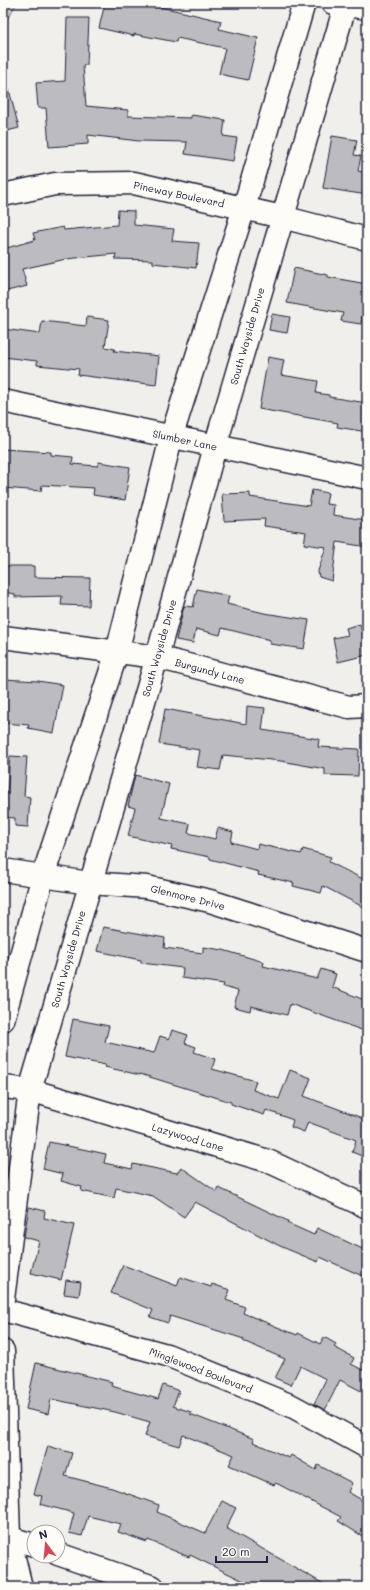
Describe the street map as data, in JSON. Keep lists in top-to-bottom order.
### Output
{
  "streets": {
    "main road": [
      "Pineway Boulevard",
      "South Wayside Drive",
      "Slumber Lane",
      "Burgundy Lane",
      "Glenmore Drive",
      "Lazywood Lane",
      "Minglewood Boulevard"
    ]
  },
  "crossings": [
    ["Pineway Boulevard", "South Wayside Drive"],
    ["South Wayside Drive", "Slumber Lane"],
    ["South Wayside Drive", "Burgundy Lane"],
    ["South Wayside Drive", "Glenmore Drive"],
    ["South Wayside Drive", "Lazywood Lane"]
  ],
  "scale_bar": "20 m",
  "north": "top"
}
